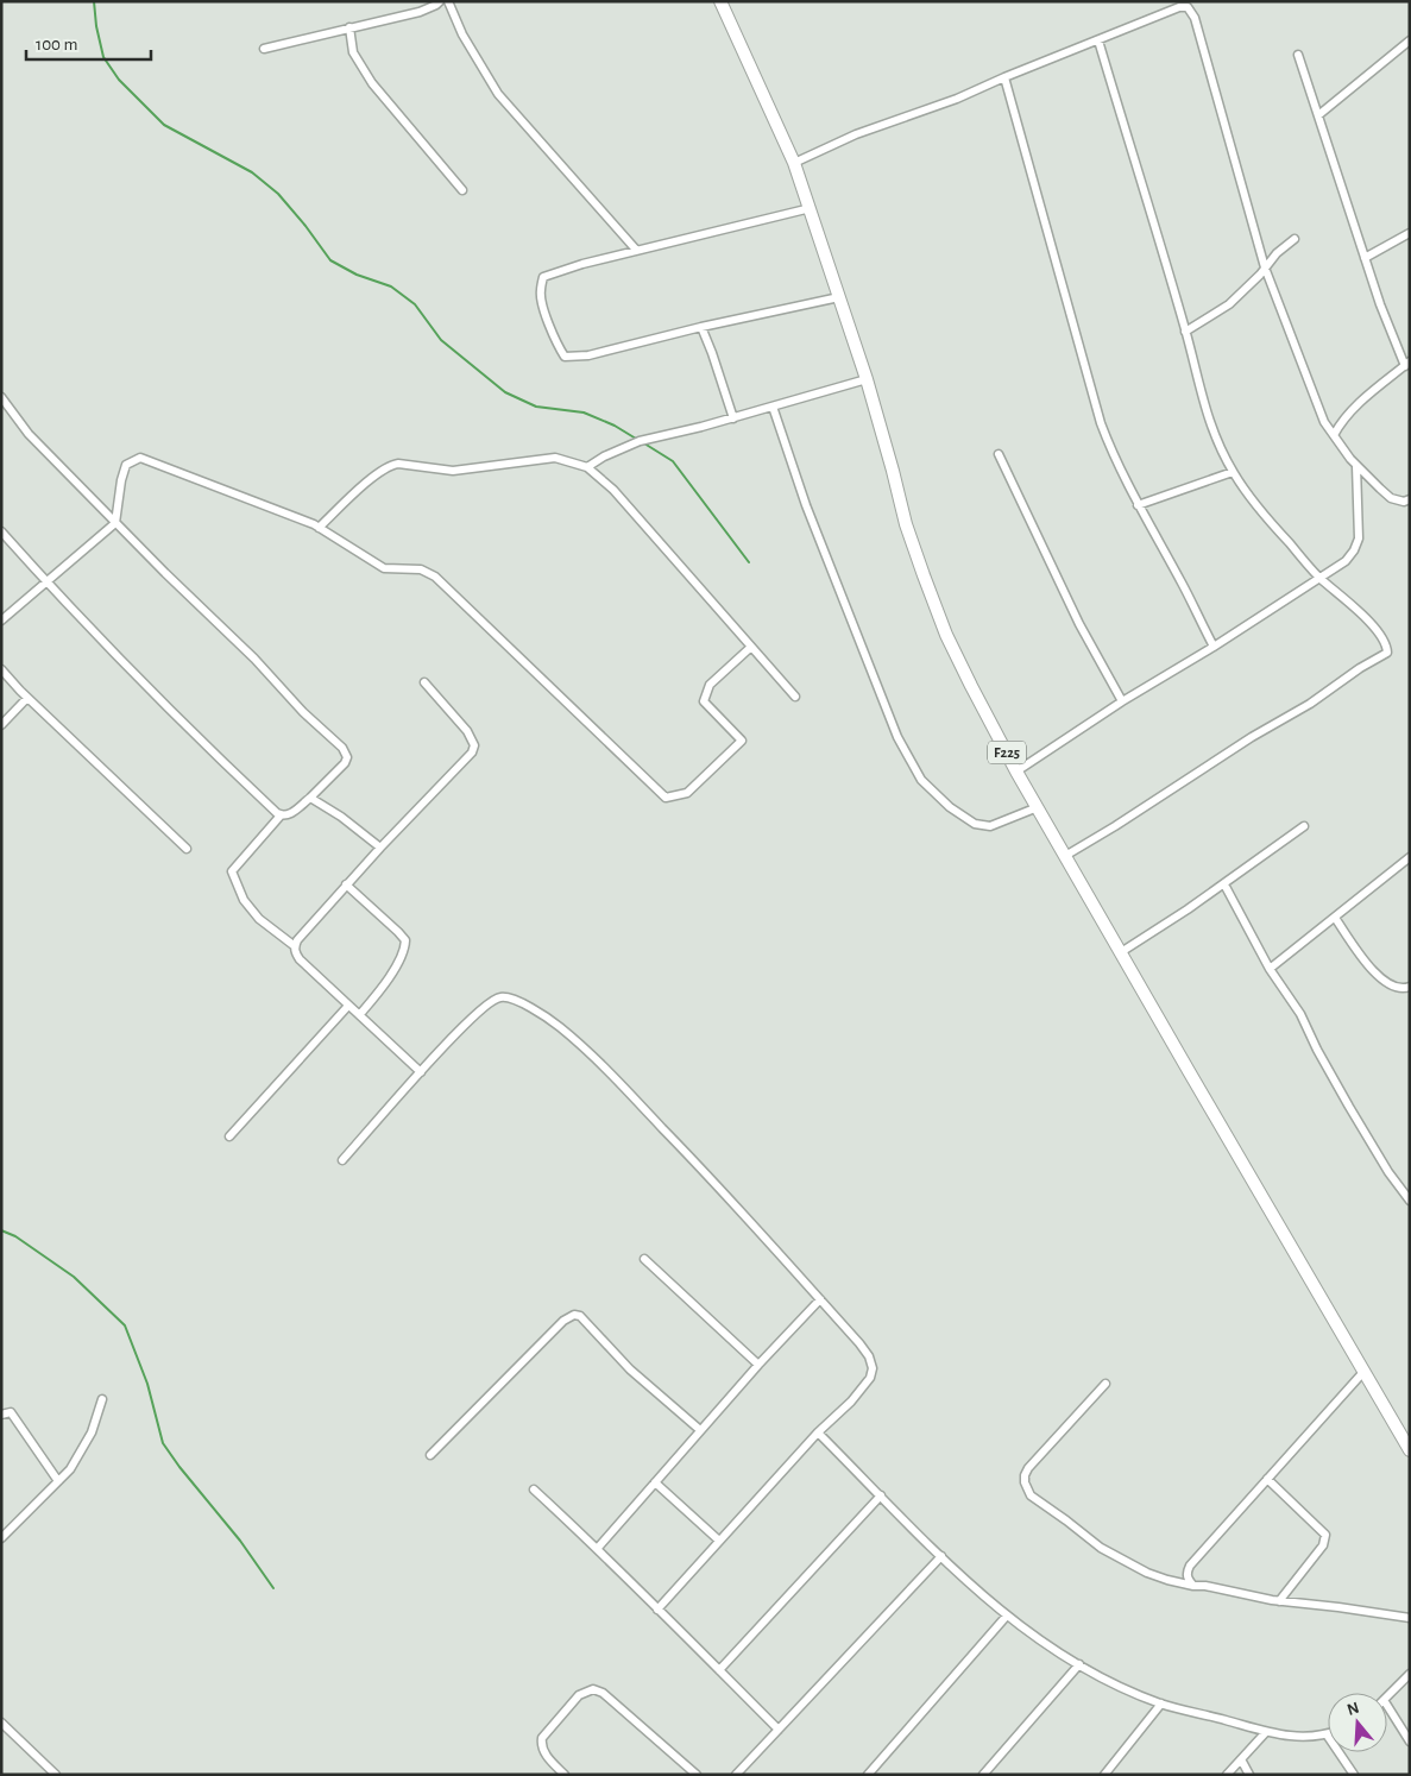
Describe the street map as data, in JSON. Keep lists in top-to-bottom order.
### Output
{
  "streets": {
    "main road": ["F225"]
  },
  "scale_bar": "100 m",
  "north": "top"
}
